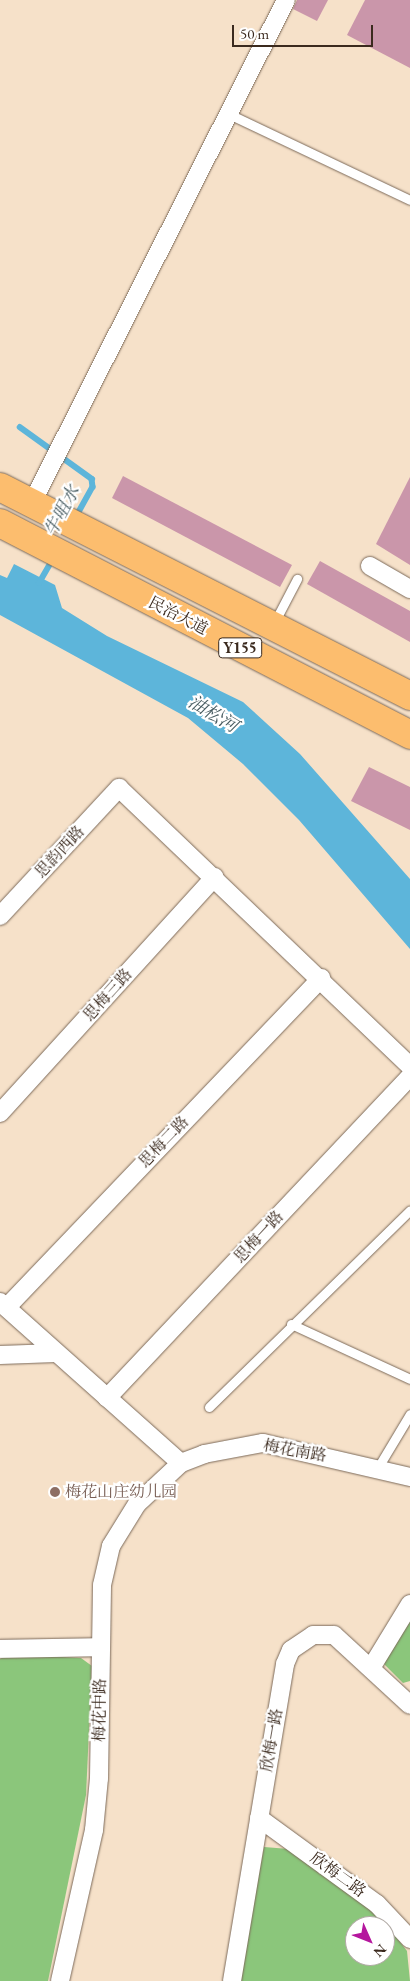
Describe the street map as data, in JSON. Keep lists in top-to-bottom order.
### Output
{
  "streets": {
    "main road": ["民治大道", "Y155"],
    "street": [
      "思韵西路",
      "思梅三路",
      "思梅二路",
      "思梅一路",
      "梅花南路",
      "梅花中路",
      "欣梅一路",
      "欣梅二路"
    ]
  },
  "crossings": [
    ["思韵西路", "思梅三路"],
    ["梅花南路", "梅花中路"],
    ["欣梅一路", "欣梅二路"]
  ],
  "water": ["牛咀水", "油松河"],
  "places": ["梅花山庄幼儿园"],
  "scale_bar": "50 m",
  "north": "bottom right"
}
